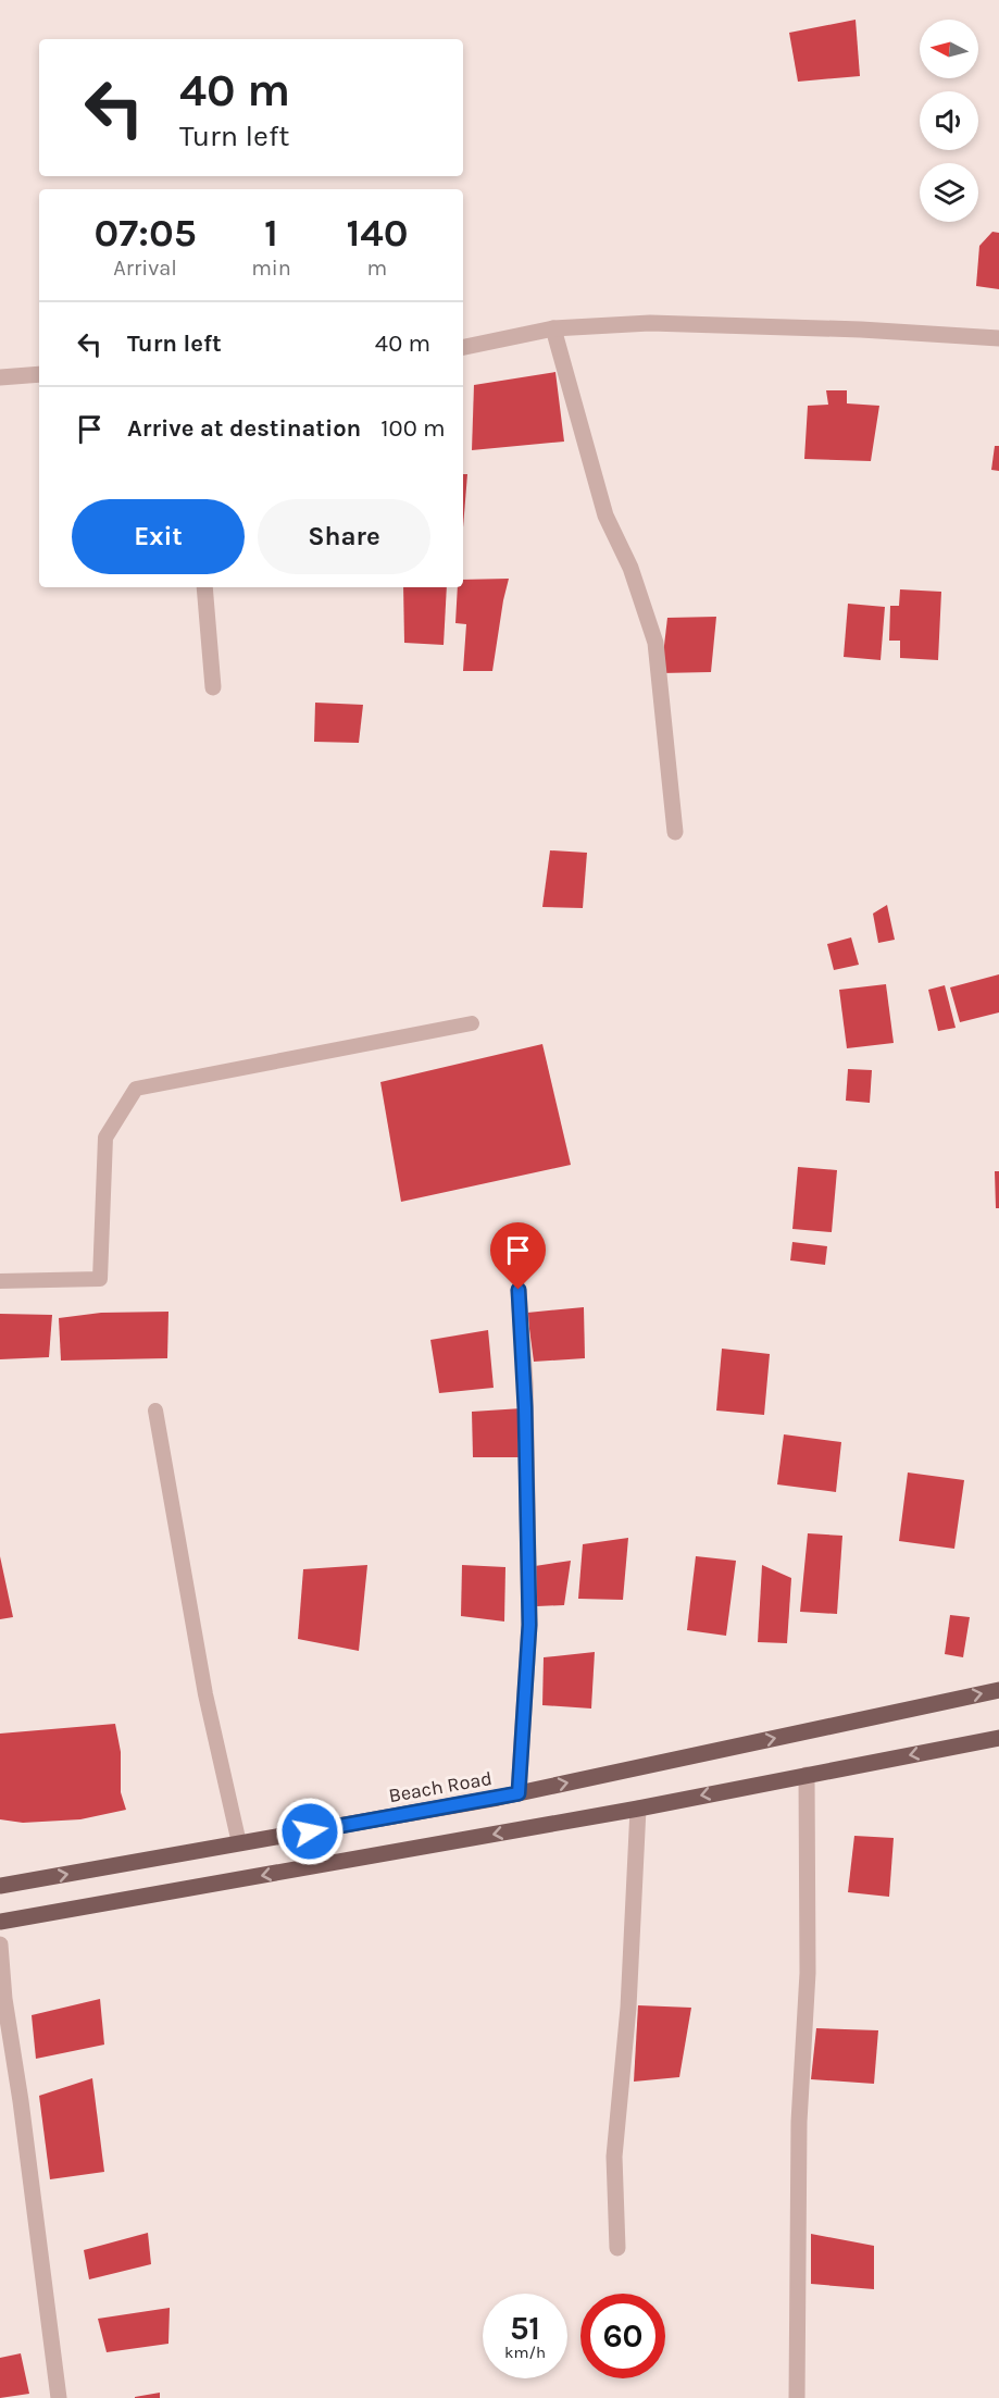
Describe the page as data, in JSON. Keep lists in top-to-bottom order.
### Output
{
  "streets": {
    "main road": ["Beach Road"]
  },
  "north": "left",
  "page": {
    "turn": ["40 m", "Turn left"],
    "eta": [
      "07:05",
      "Arrival",
      "1",
      "min",
      "140",
      "m"
    ],
    "list": [
      {
        "name": "Turn left",
        "value": "40 m"
      },
      {
        "name": "Arrive at destination",
        "value": "100 m"
      }
    ],
    "buttons": ["Exit", "Share"],
    "speed": "51 km/h",
    "limit": "60"
  }
}
